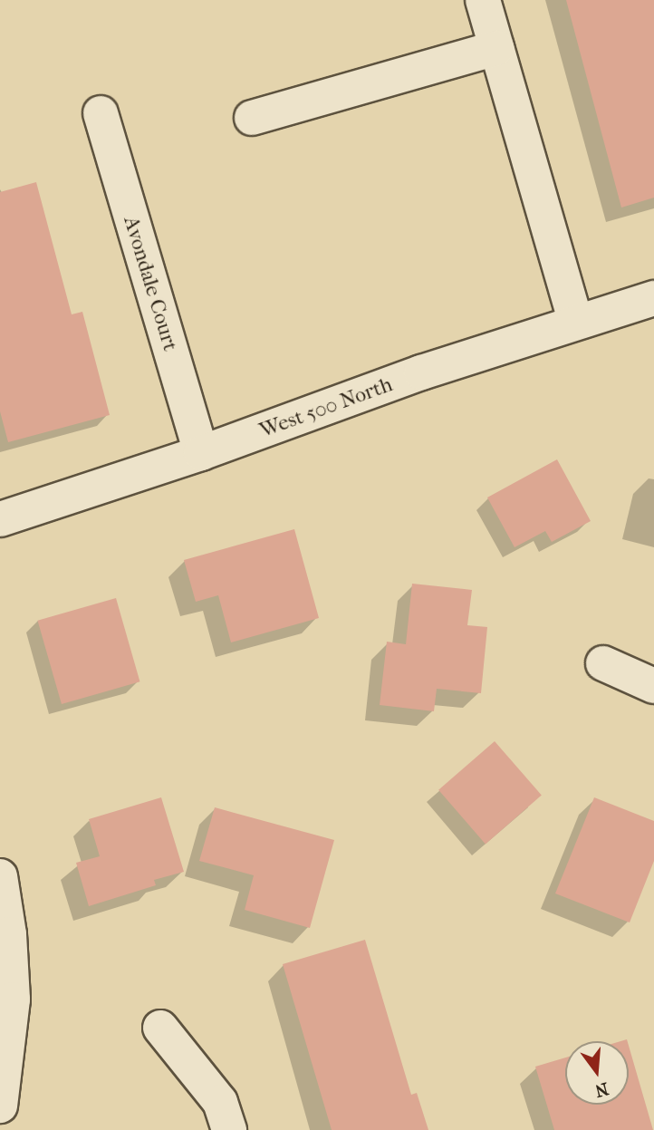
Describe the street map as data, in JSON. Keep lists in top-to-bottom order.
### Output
{
  "streets": {
    "street": ["Avondale Court", "West 500 North"]
  },
  "crossings": [
    ["Avondale Court", "West 500 North"]
  ],
  "north": "bottom"
}
